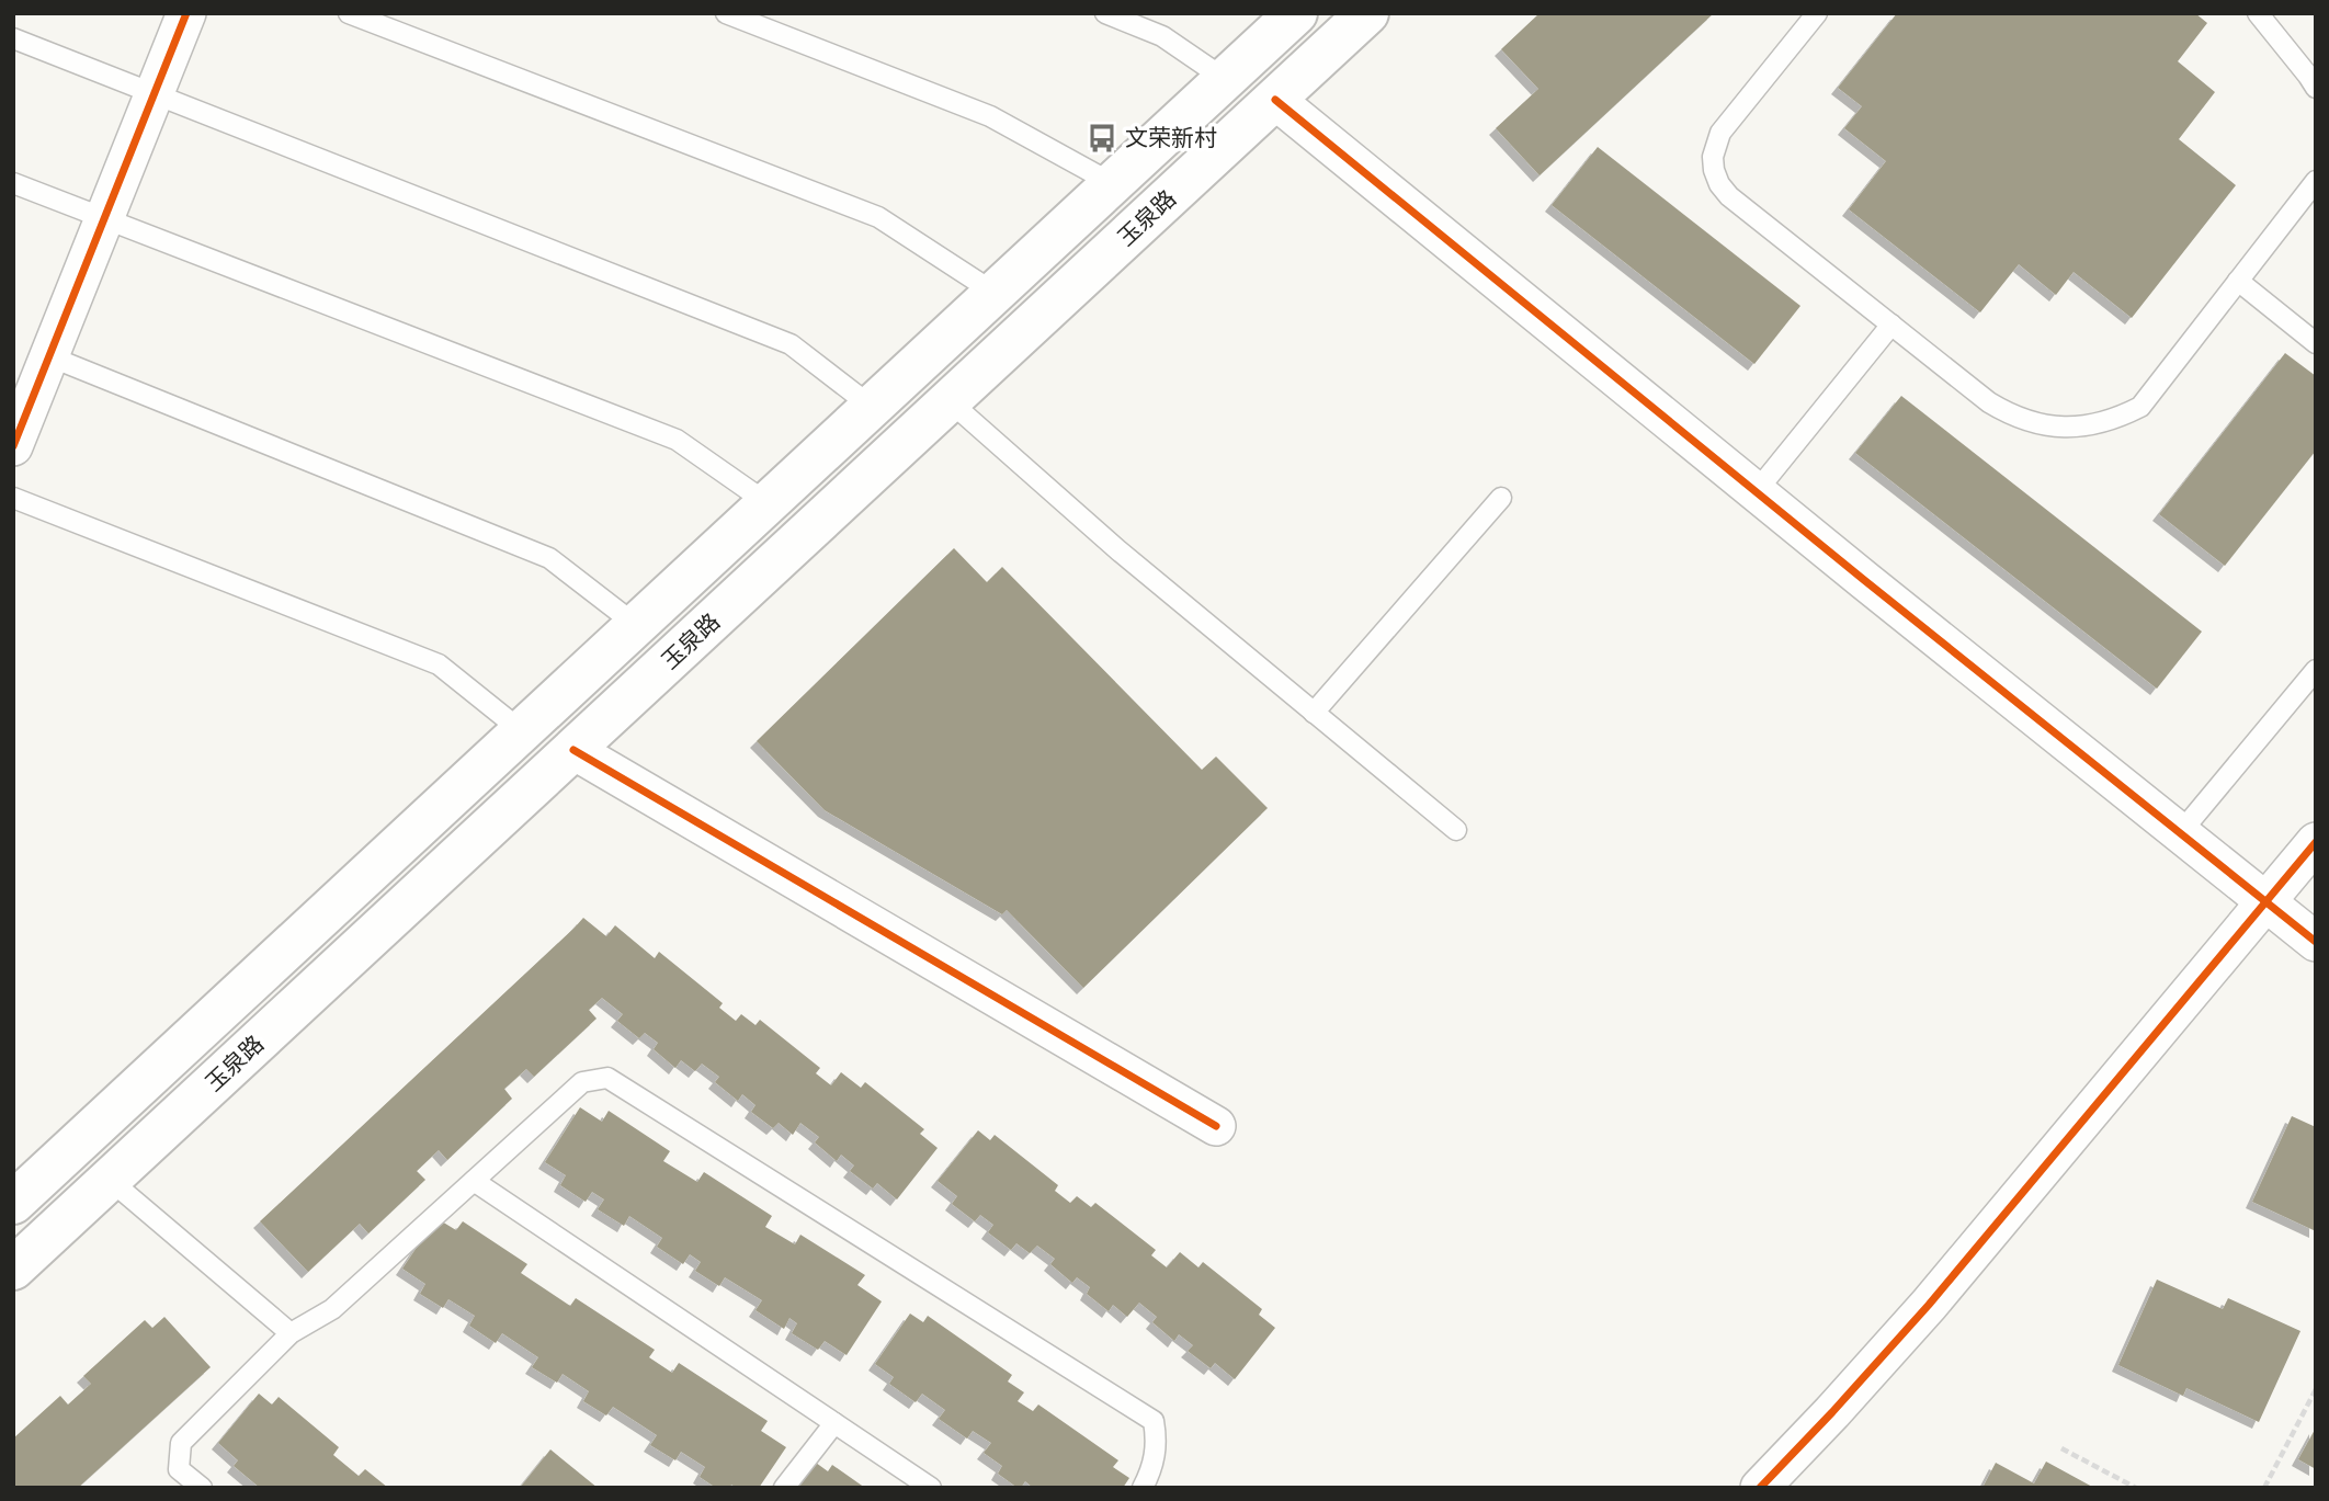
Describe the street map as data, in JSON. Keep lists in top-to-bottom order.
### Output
{
  "streets": {
    "main road": ["玉泉路"]
  },
  "places": {
    "bus stop": ["文荣新村"]
  }
}
